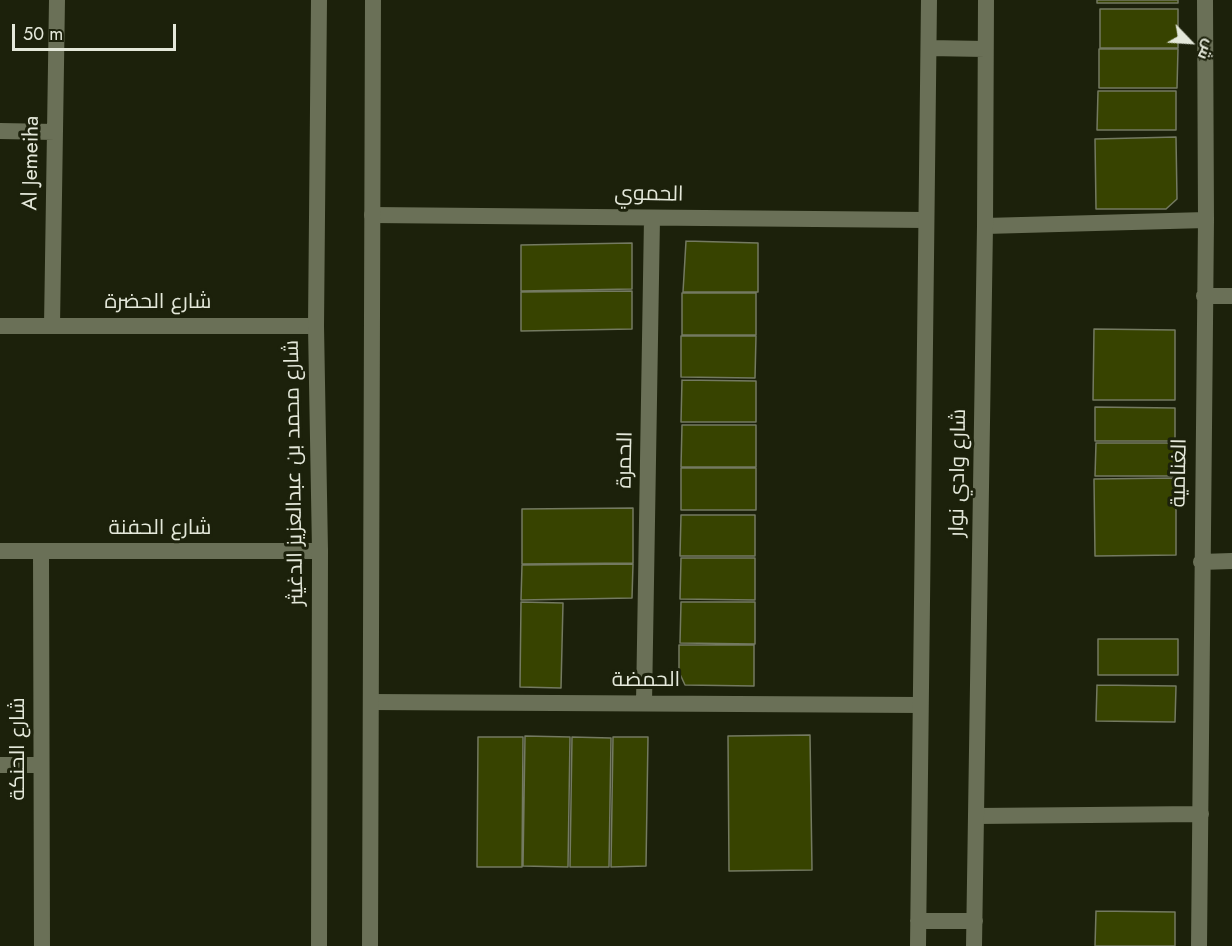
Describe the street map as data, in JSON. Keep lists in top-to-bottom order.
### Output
{
  "streets": {
    "street": [
      "Al Jemeiha",
      "الحموي",
      "شارع الحضرة",
      "الحمرة",
      "شارع محمد بن عبدالعزيز الدغيثر",
      "شارع وادي نوار",
      "الغنامية",
      "شارع الحفنة",
      "الحمضة",
      "شارع الحنكة"
    ]
  },
  "crossings": [
    ["Al Jemeiha", "شارع الحضرة"],
    ["الحموي", "الحمرة"],
    ["الحموي", "شارع وادي نوار"],
    ["شارع الحضرة", "شارع محمد بن عبدالعزيز الدغيثر"],
    ["الحمرة", "الحمضة"],
    ["شارع محمد بن عبدالعزيز الدغيثر", "شارع الحفنة"],
    ["شارع وادي نوار", "الحمضة"],
    ["شارع الحفنة", "شارع الحنكة"]
  ],
  "scale_bar": "50 m",
  "north": "bottom right"
}
